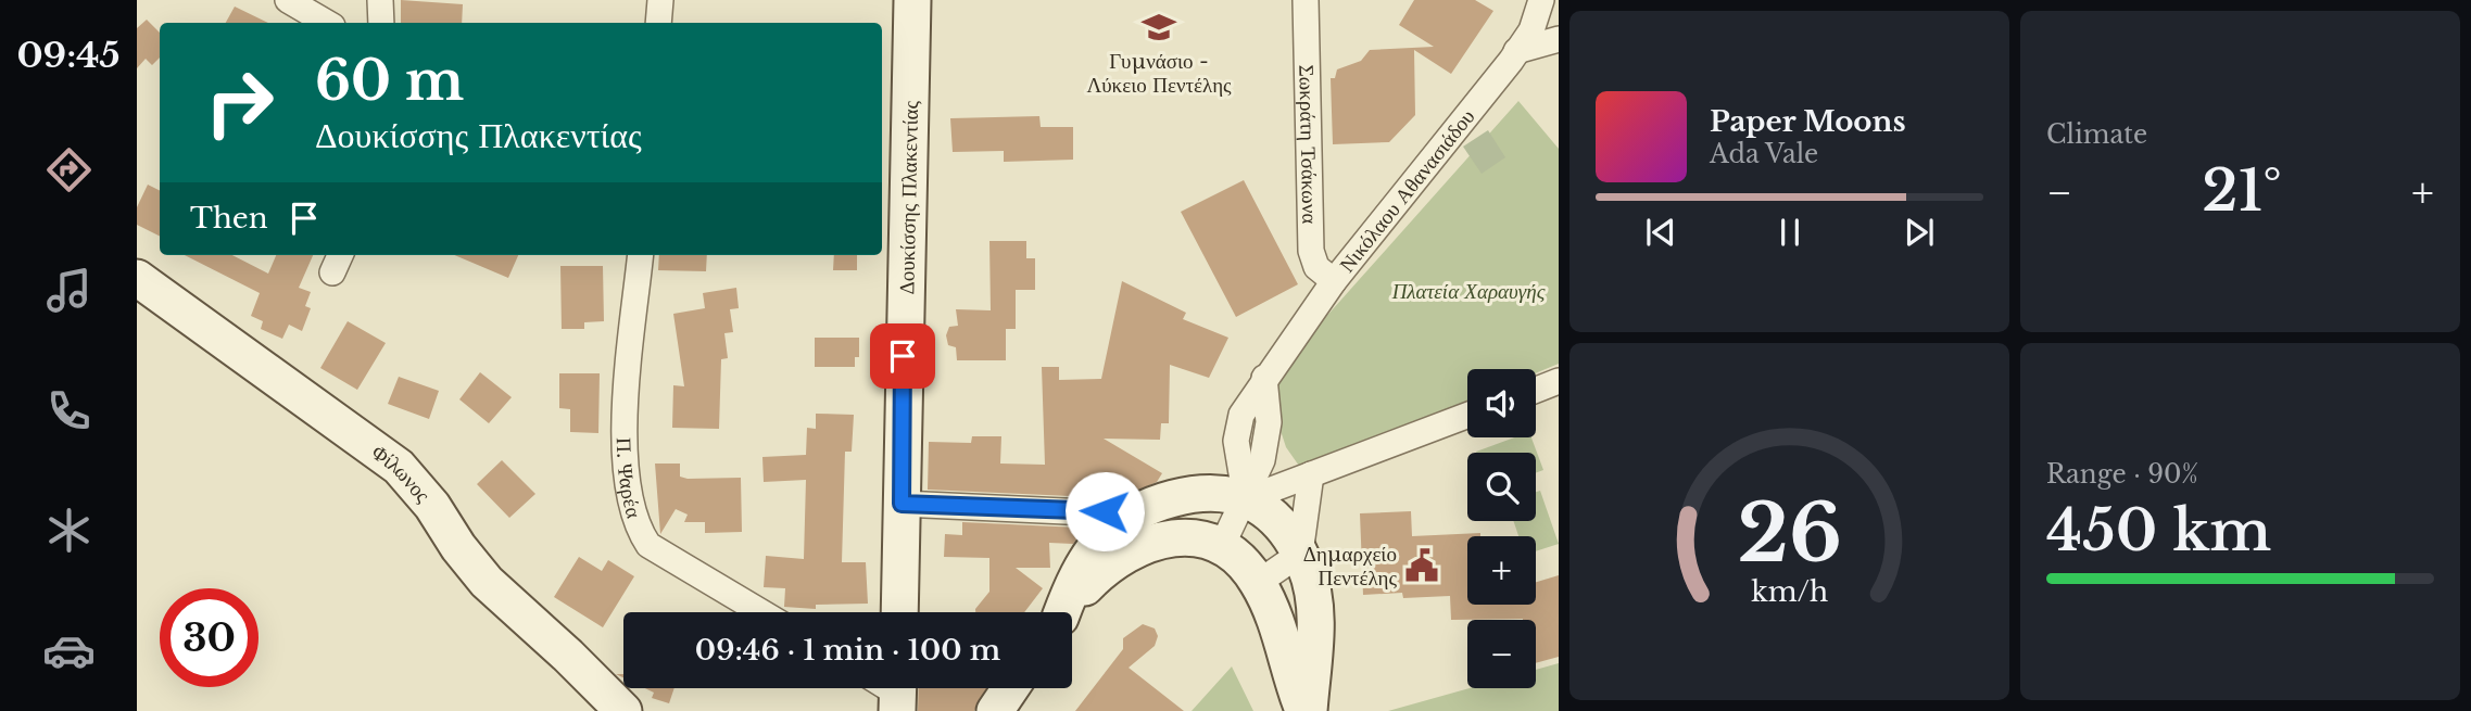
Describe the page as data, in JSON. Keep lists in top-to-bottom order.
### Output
{
  "streets": {
    "main road": ["Δουκίσσης Πλακεντίας", "Φίλωνος"],
    "street": ["Σωκράτη Τσάκωνα", "Νικόλαου Αθανασιάδου", "Π. Ψαρέα"]
  },
  "crossings": [
    ["Σωκράτη Τσάκωνα", "Νικόλαου Αθανασιάδου"]
  ],
  "parks": ["Πλατεία Χαραυγής"],
  "places": {
    "school or university": ["Γυμνάσιο - Λύκειο Πεντέλης"],
    "public building": ["Δημαρχείο Πεντέλης"]
  },
  "page": {
    "tabs": "09:45",
    "tile": [
      "Climate",
      ["Range · 90%", "450 km"]
    ],
    "turn": ["60 m", "Δουκίσσης Πλακεντίας"],
    "song": ["Paper Moons", "Ada Vale"],
    "heat": ["−", "21°", "+"],
    "then": "Then",
    "map_buttons": ["+", "−"],
    "limit": "30",
    "trip": "09:46 · 1 min · 100 m",
    "gauge": ["26", "km/h"]
  }
}
